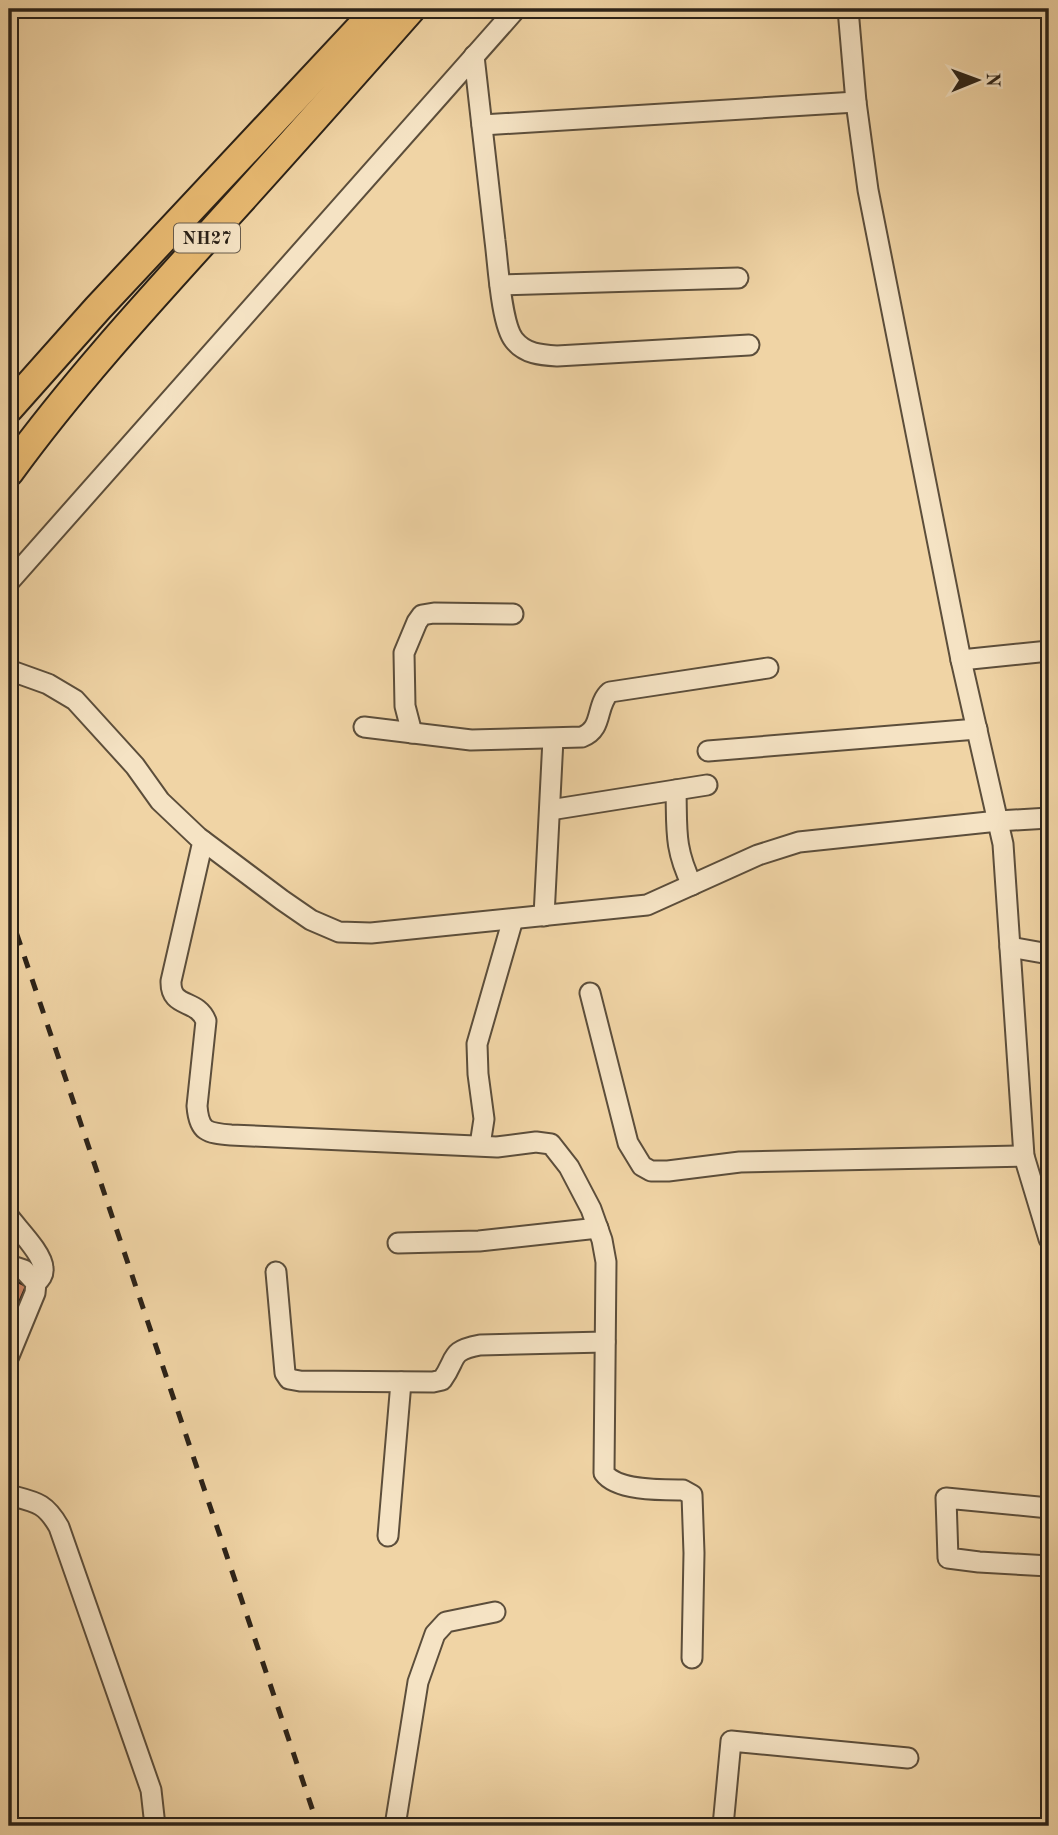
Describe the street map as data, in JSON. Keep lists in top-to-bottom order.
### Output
{
  "streets": {
    "highway": ["NH27"]
  },
  "north": "right"
}
